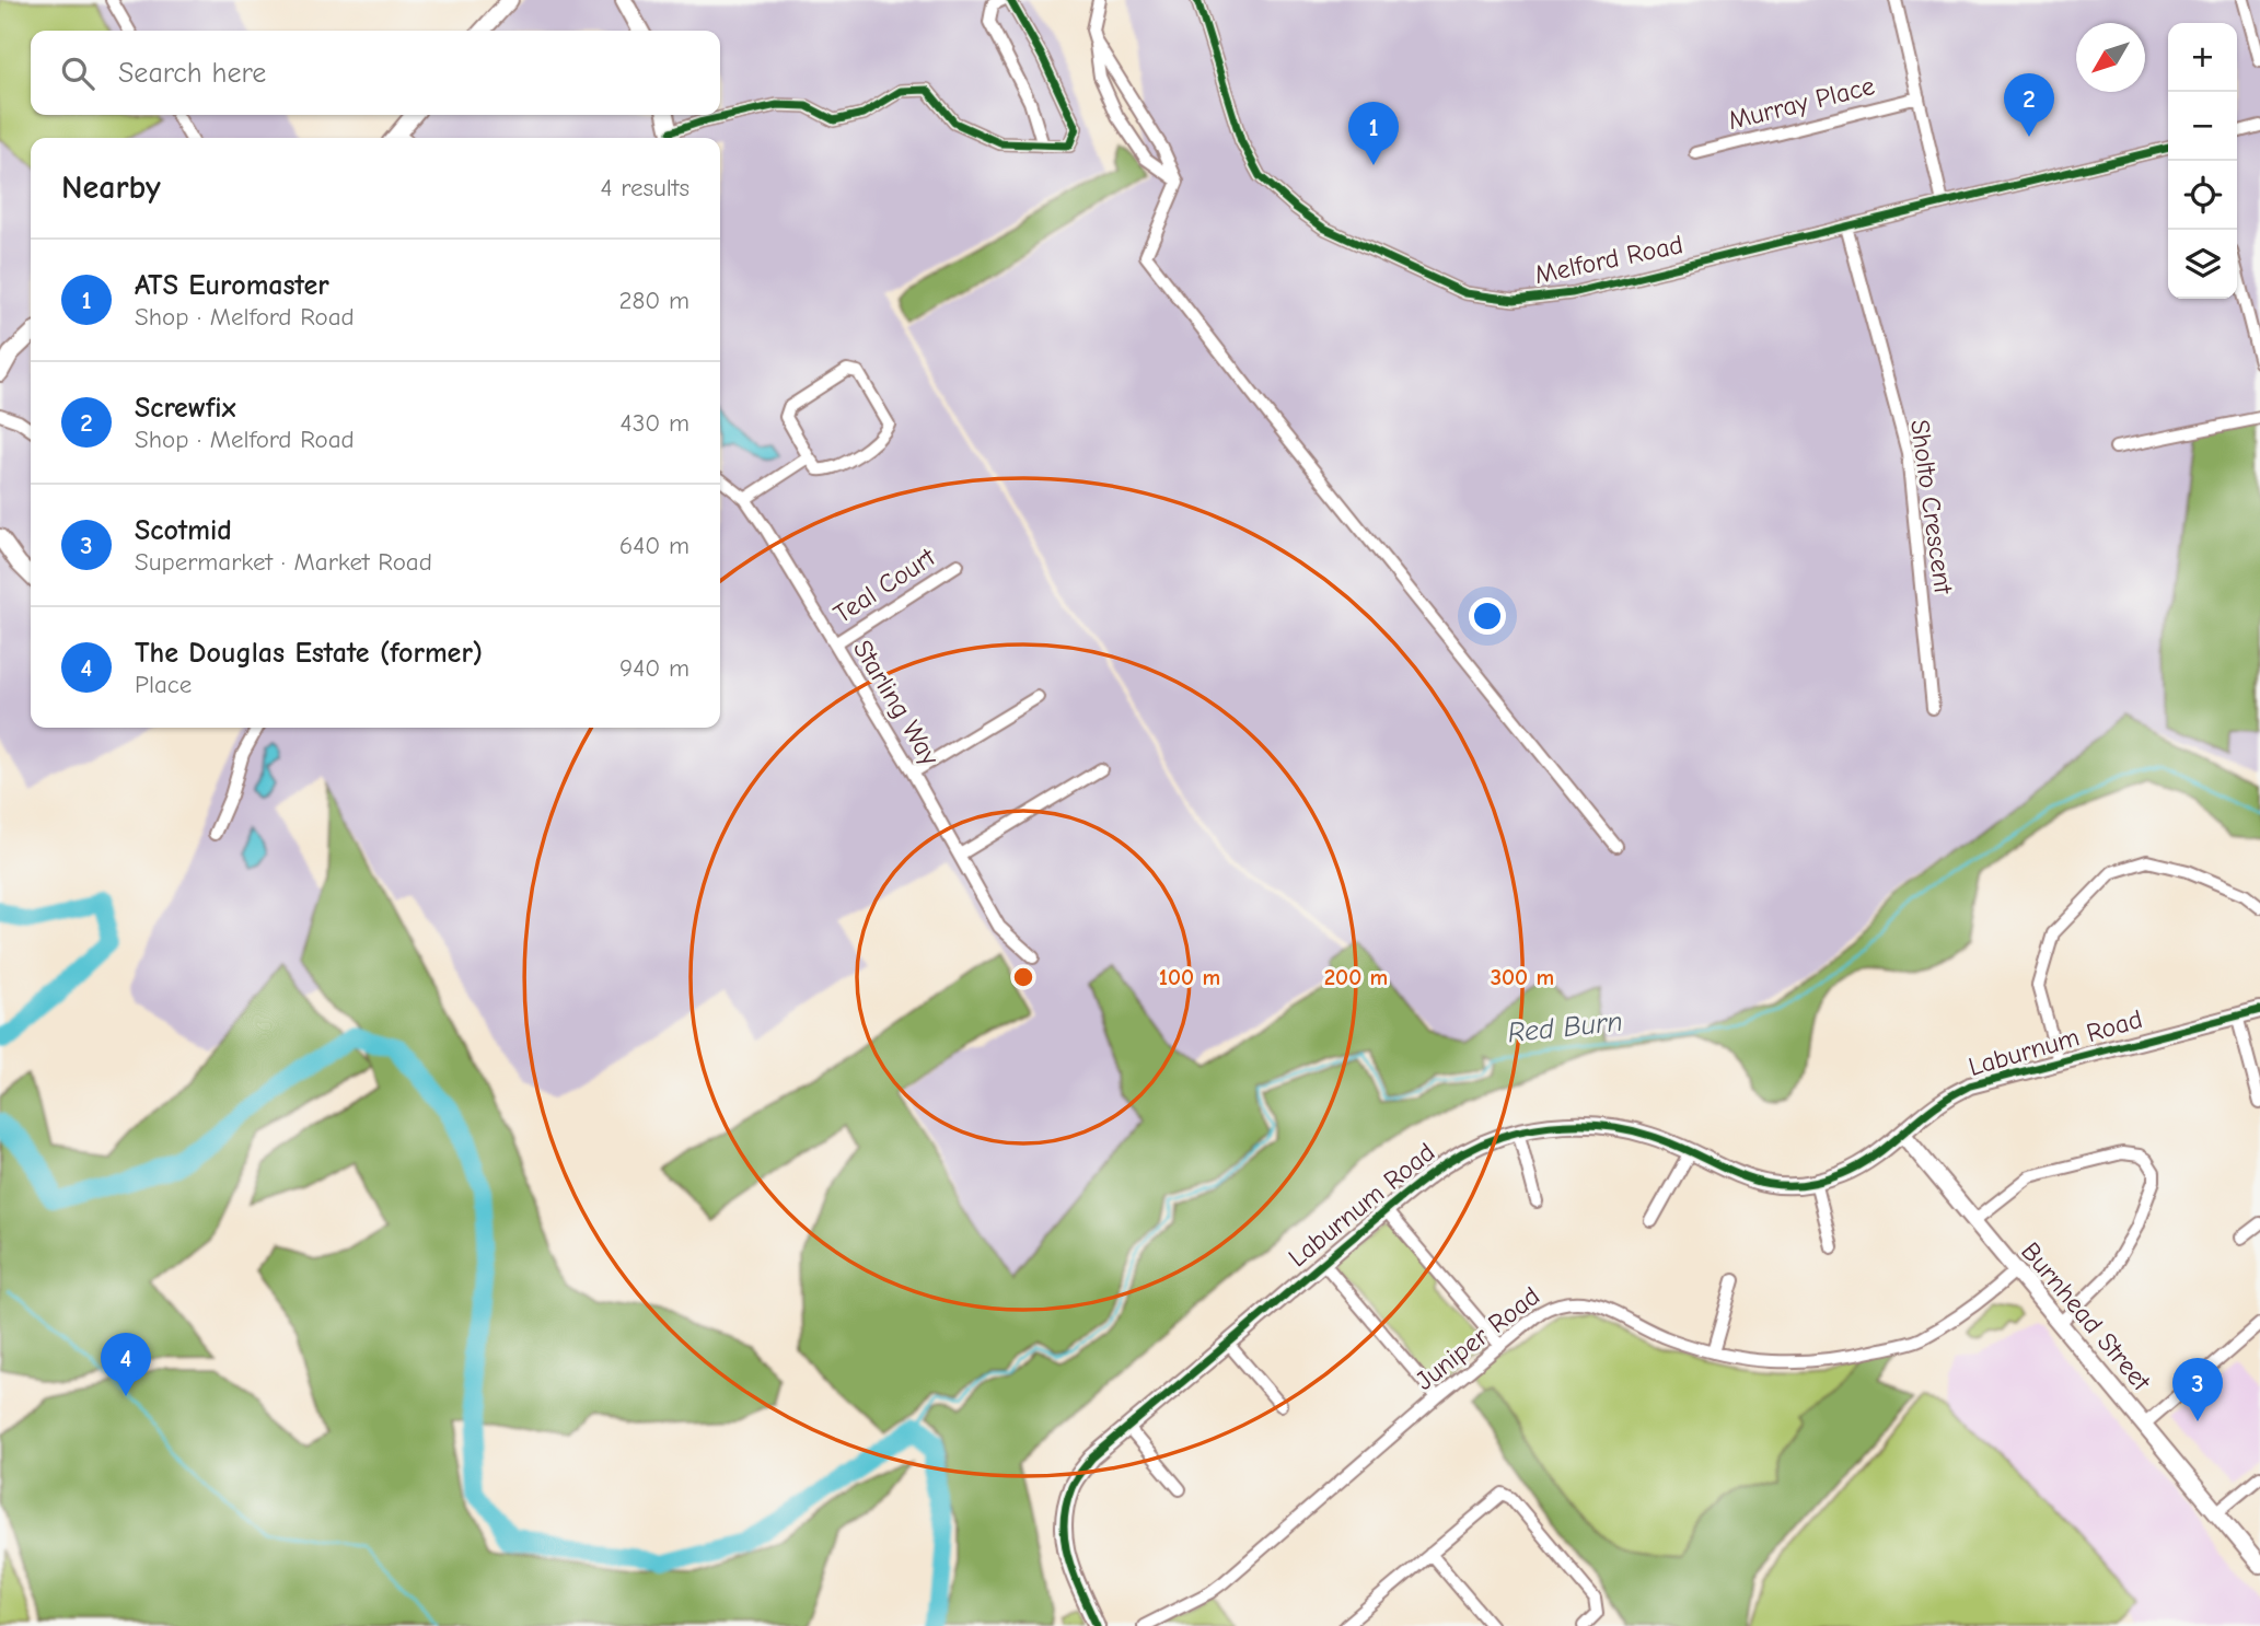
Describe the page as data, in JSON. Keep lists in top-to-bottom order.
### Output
{
  "streets": {
    "street": [
      "Murray Place",
      "Melford Road",
      "Sholto Crescent",
      "Teal Court",
      "Starling Way",
      "Laburnum Road",
      "Burnhead Street",
      "Juniper Road"
    ]
  },
  "crossings": [
    ["Melford Road", "Sholto Crescent"],
    ["Teal Court", "Starling Way"],
    ["Laburnum Road", "Burnhead Street"],
    ["Burnhead Street", "Juniper Road"]
  ],
  "water": ["Red Burn"],
  "north": "bottom left",
  "page": {
    "map_buttons": ["+", "−"],
    "search": "Search here",
    "pins": [
      "2",
      "1",
      "4",
      "3"
    ],
    "heading": ["Nearby", "4 results"],
    "list": [
      {
        "mark": "1",
        "name": "ATS Euromaster",
        "note": "Shop · Melford Road",
        "value": "280 m"
      },
      {
        "mark": "2",
        "name": "Screwfix",
        "note": "Shop · Melford Road",
        "value": "430 m"
      },
      {
        "mark": "3",
        "name": "Scotmid",
        "note": "Supermarket · Market Road",
        "value": "640 m"
      },
      {
        "mark": "4",
        "name": "The Douglas Estate (former)",
        "note": "Place",
        "value": "940 m"
      }
    ]
  },
  "rings": ["100 m", "200 m", "300 m"]
}
